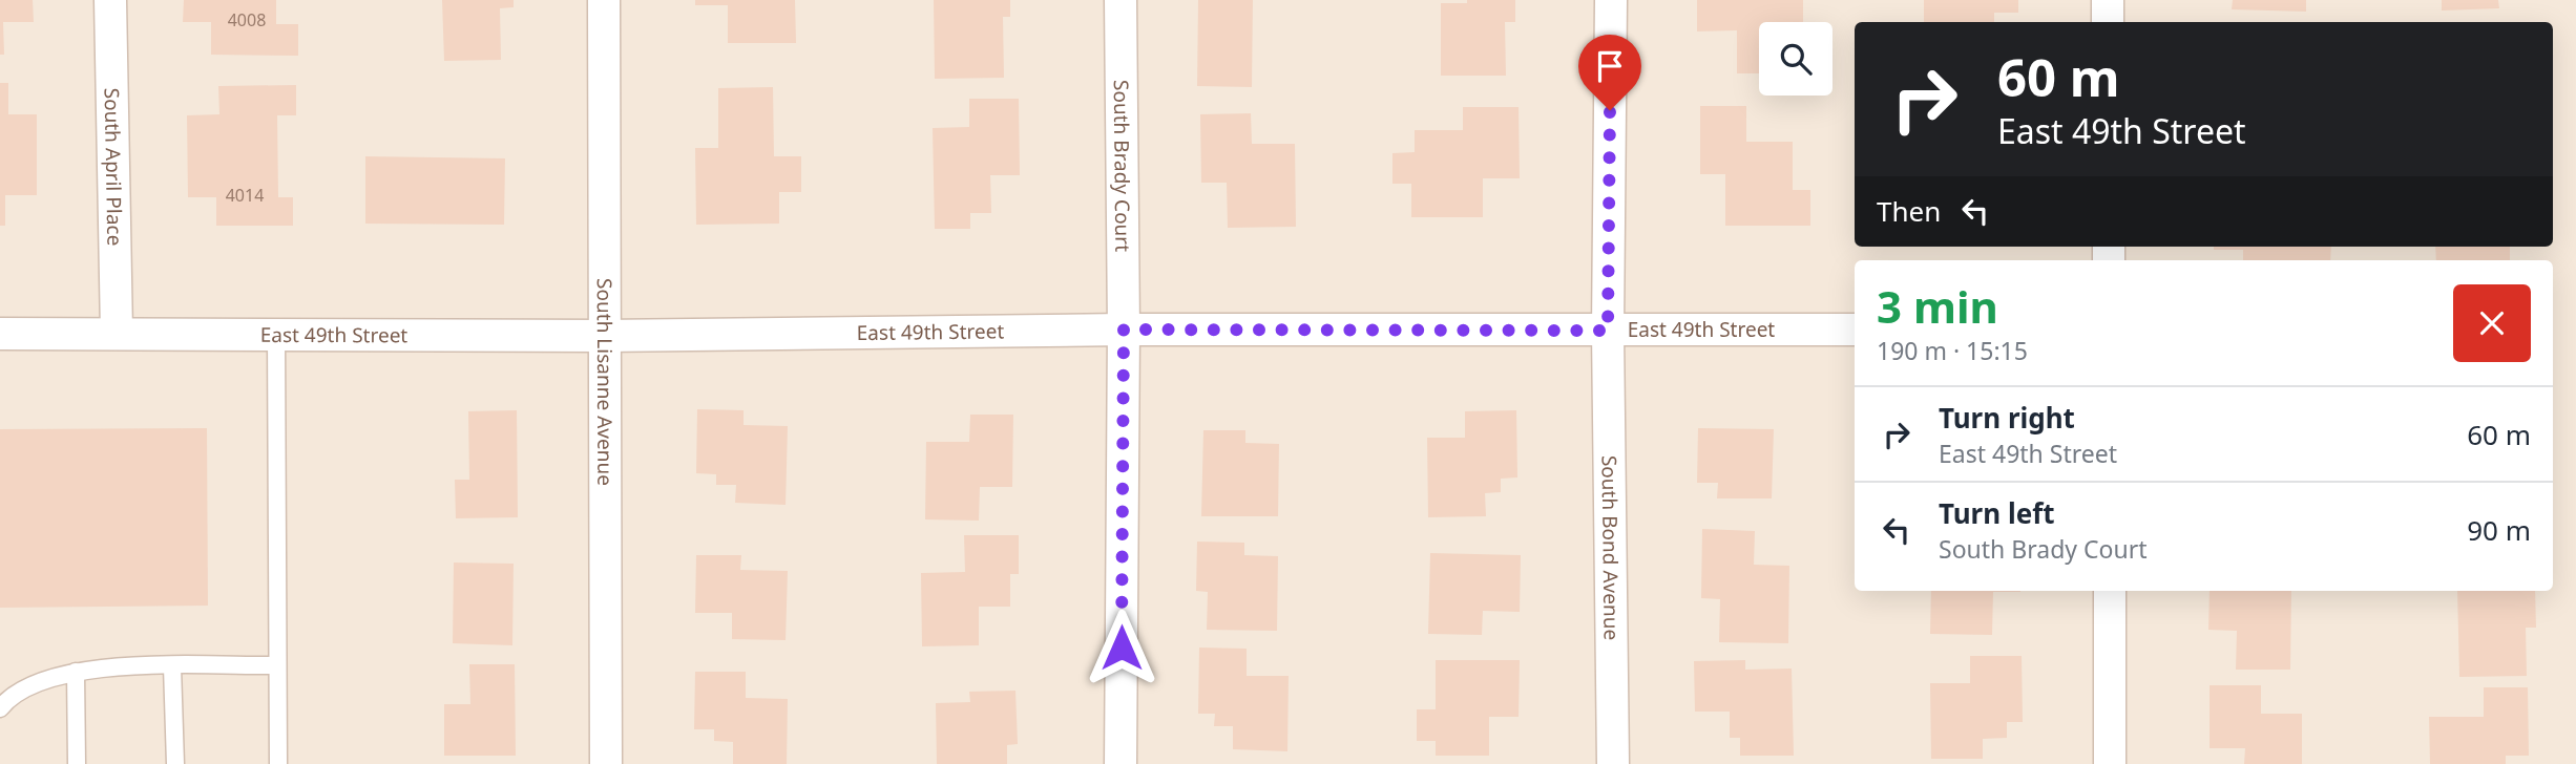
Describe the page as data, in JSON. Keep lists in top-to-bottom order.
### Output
{
  "streets": {
    "street": [
      "South Brady Court",
      "South April Place",
      "East 49th Street",
      "South Lisanne Avenue",
      "South Bond Avenue"
    ]
  },
  "crossings": [
    ["South Brady Court", "East 49th Street"],
    ["South April Place", "East 49th Street"],
    ["East 49th Street", "South Lisanne Avenue"],
    ["East 49th Street", "South Bond Avenue"]
  ],
  "house_numbers": ["4008", "4014"],
  "page": {
    "turn": ["60 m", "East 49th Street"],
    "then": "Then",
    "heading": ["3 min", "190 m · 15:15"],
    "list": [
      {
        "name": "Turn right",
        "note": "East 49th Street",
        "value": "60 m"
      },
      {
        "name": "Turn left",
        "note": "South Brady Court",
        "value": "90 m"
      }
    ]
  }
}
